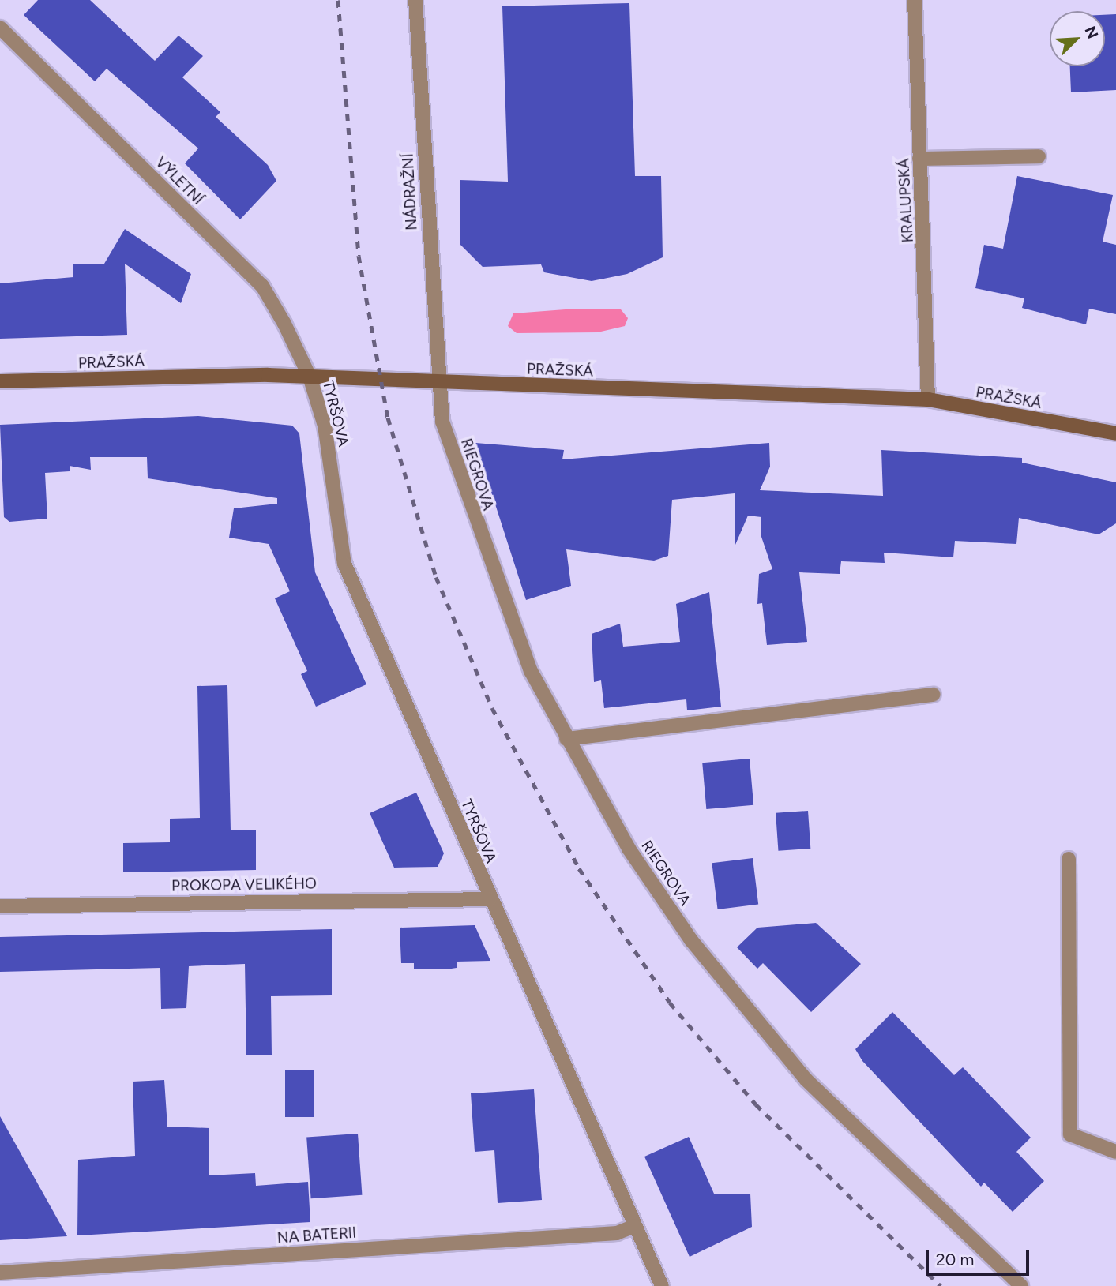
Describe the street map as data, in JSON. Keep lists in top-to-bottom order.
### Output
{
  "streets": {
    "main road": ["PRAŽSKÁ"],
    "street": [
      "VÝLETNÍ",
      "NÁDRAŽNÍ",
      "KRALUPSKÁ",
      "TYRŠOVA",
      "RIEGROVA",
      "PROKOPA VELIKÉHO",
      "NA BATERII"
    ]
  },
  "crossings": [
    ["VÝLETNÍ", "PRAŽSKÁ"],
    ["VÝLETNÍ", "TYRŠOVA"],
    ["NÁDRAŽNÍ", "PRAŽSKÁ"],
    ["NÁDRAŽNÍ", "RIEGROVA"],
    ["KRALUPSKÁ", "PRAŽSKÁ"],
    ["PRAŽSKÁ", "TYRŠOVA"],
    ["PRAŽSKÁ", "RIEGROVA"],
    ["TYRŠOVA", "PROKOPA VELIKÉHO"],
    ["TYRŠOVA", "NA BATERII"]
  ],
  "scale_bar": "20 m",
  "north": "top right"
}
